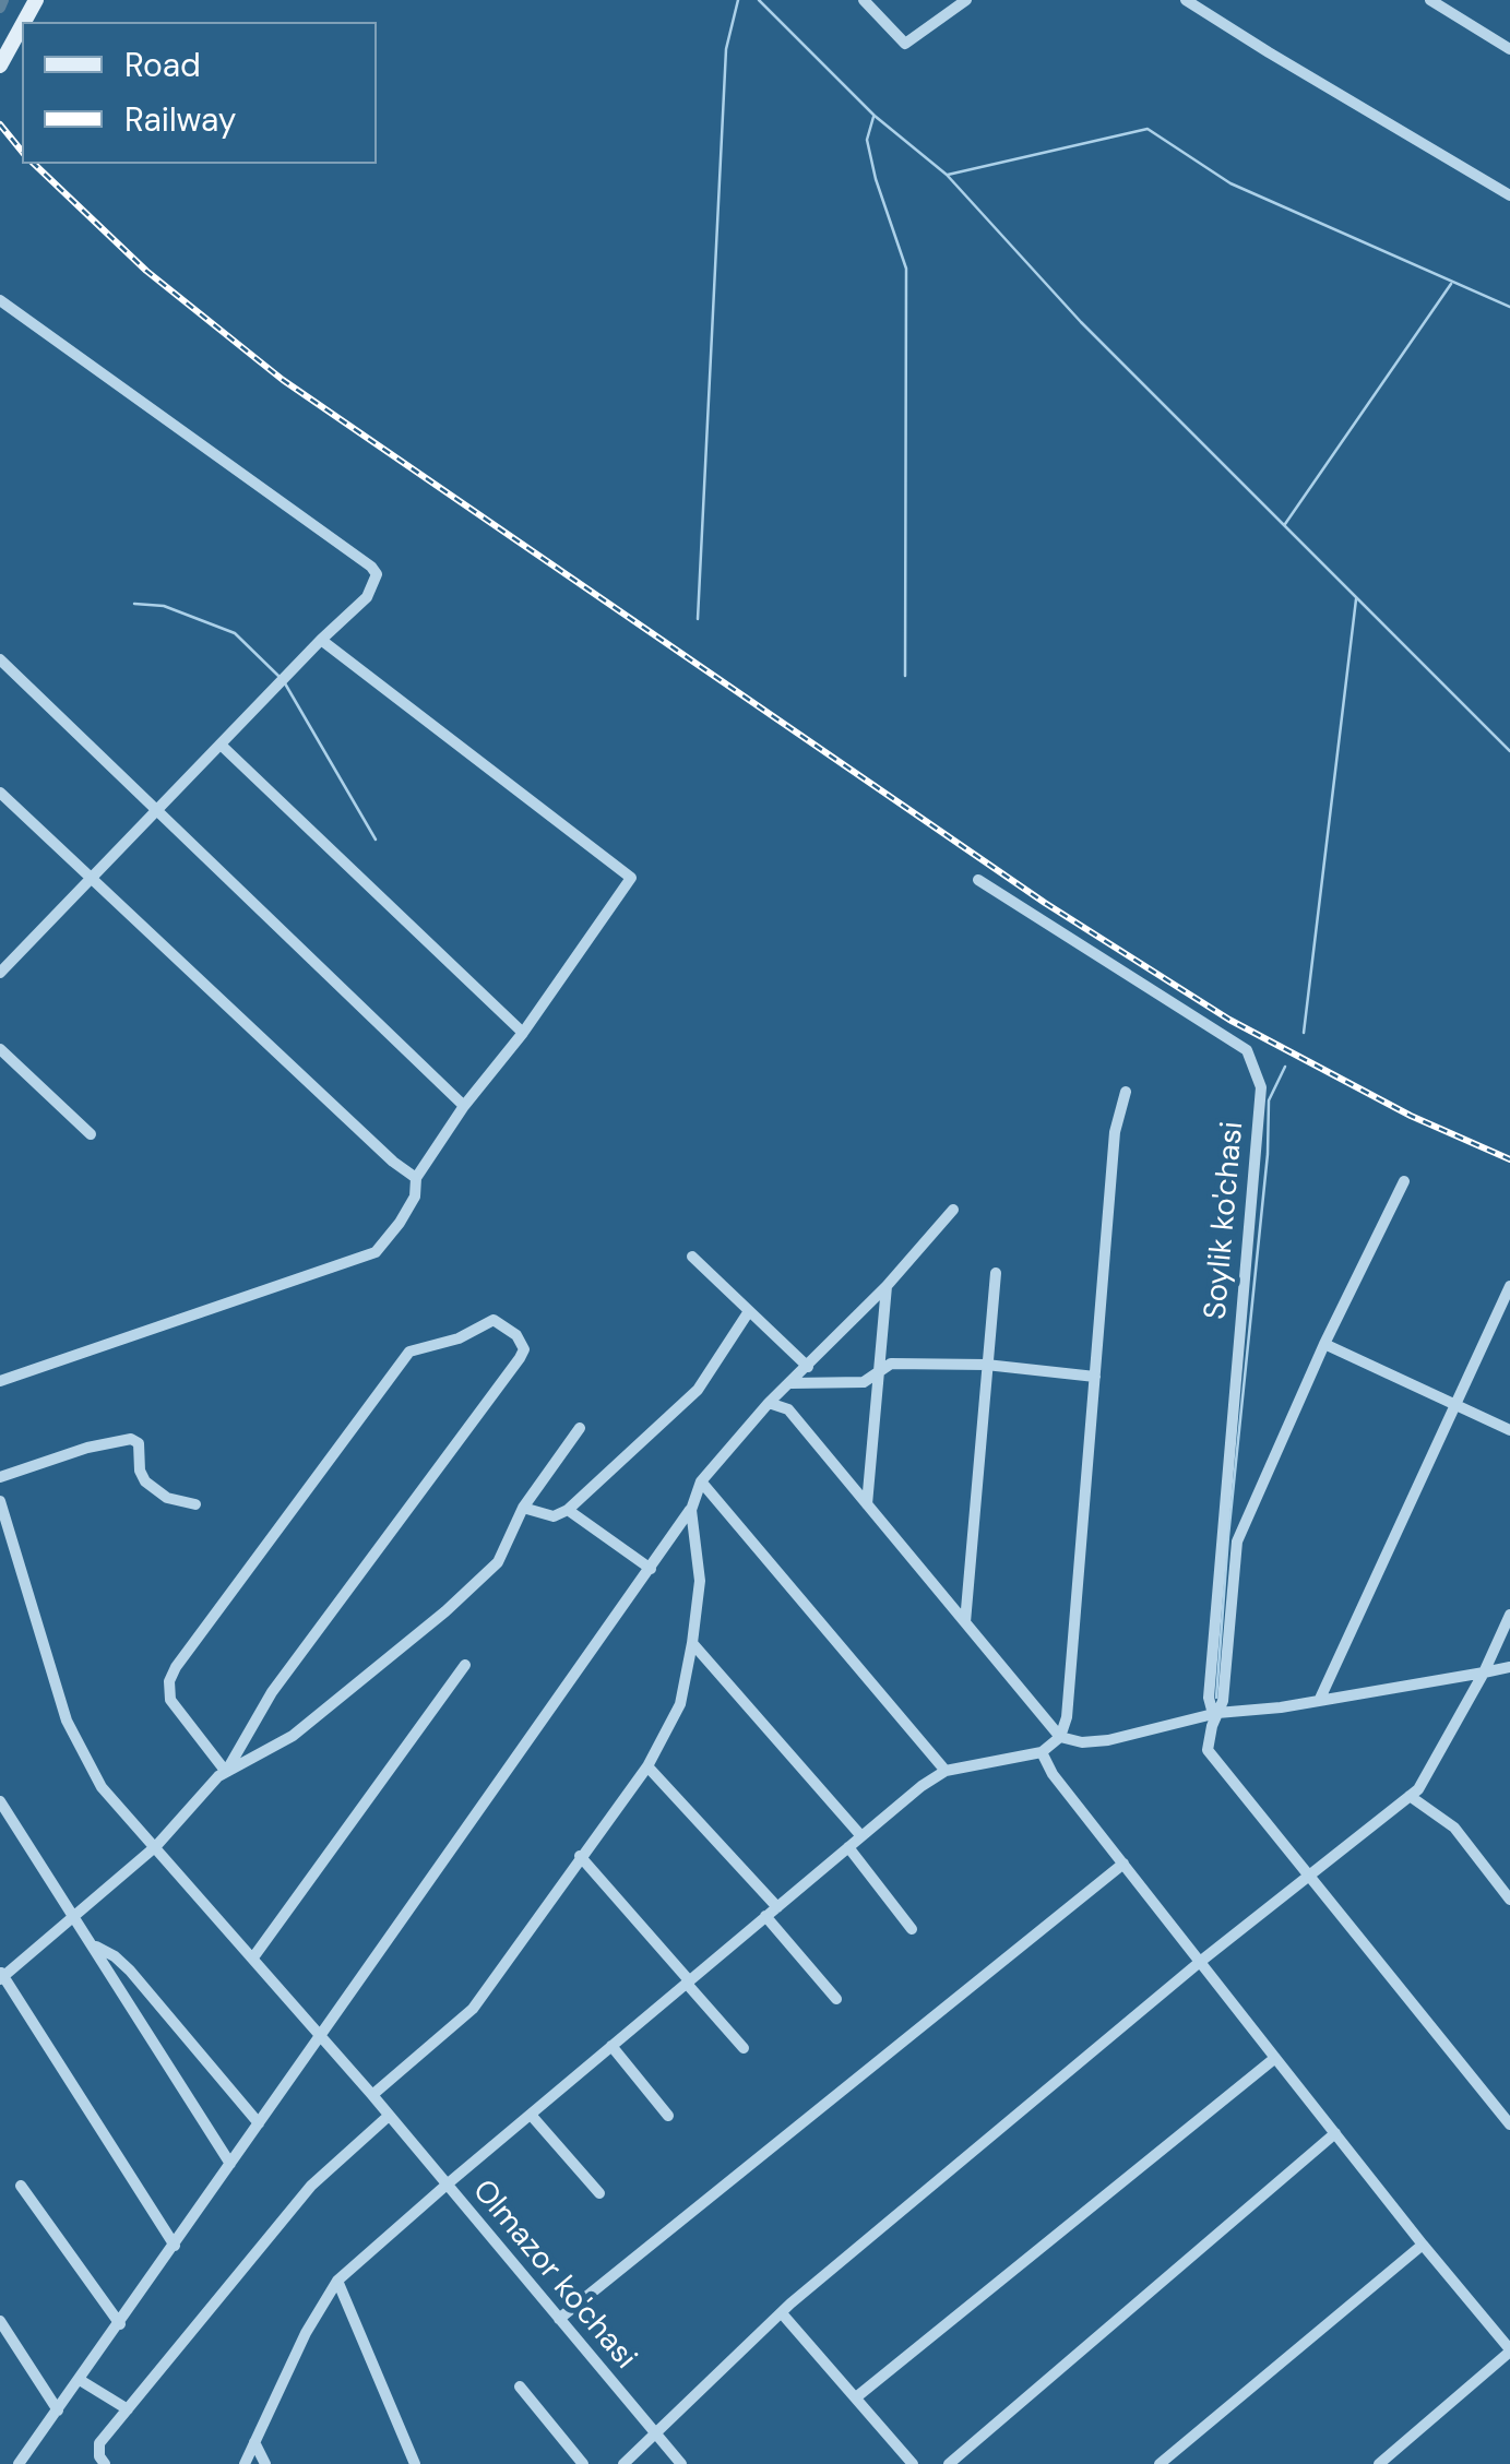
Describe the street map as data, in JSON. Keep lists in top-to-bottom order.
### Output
{
  "streets": {
    "street": ["Soylik ko'chasi", "Olmazor ko'chasi"]
  },
  "legend": ["Road", "Railway"]
}
